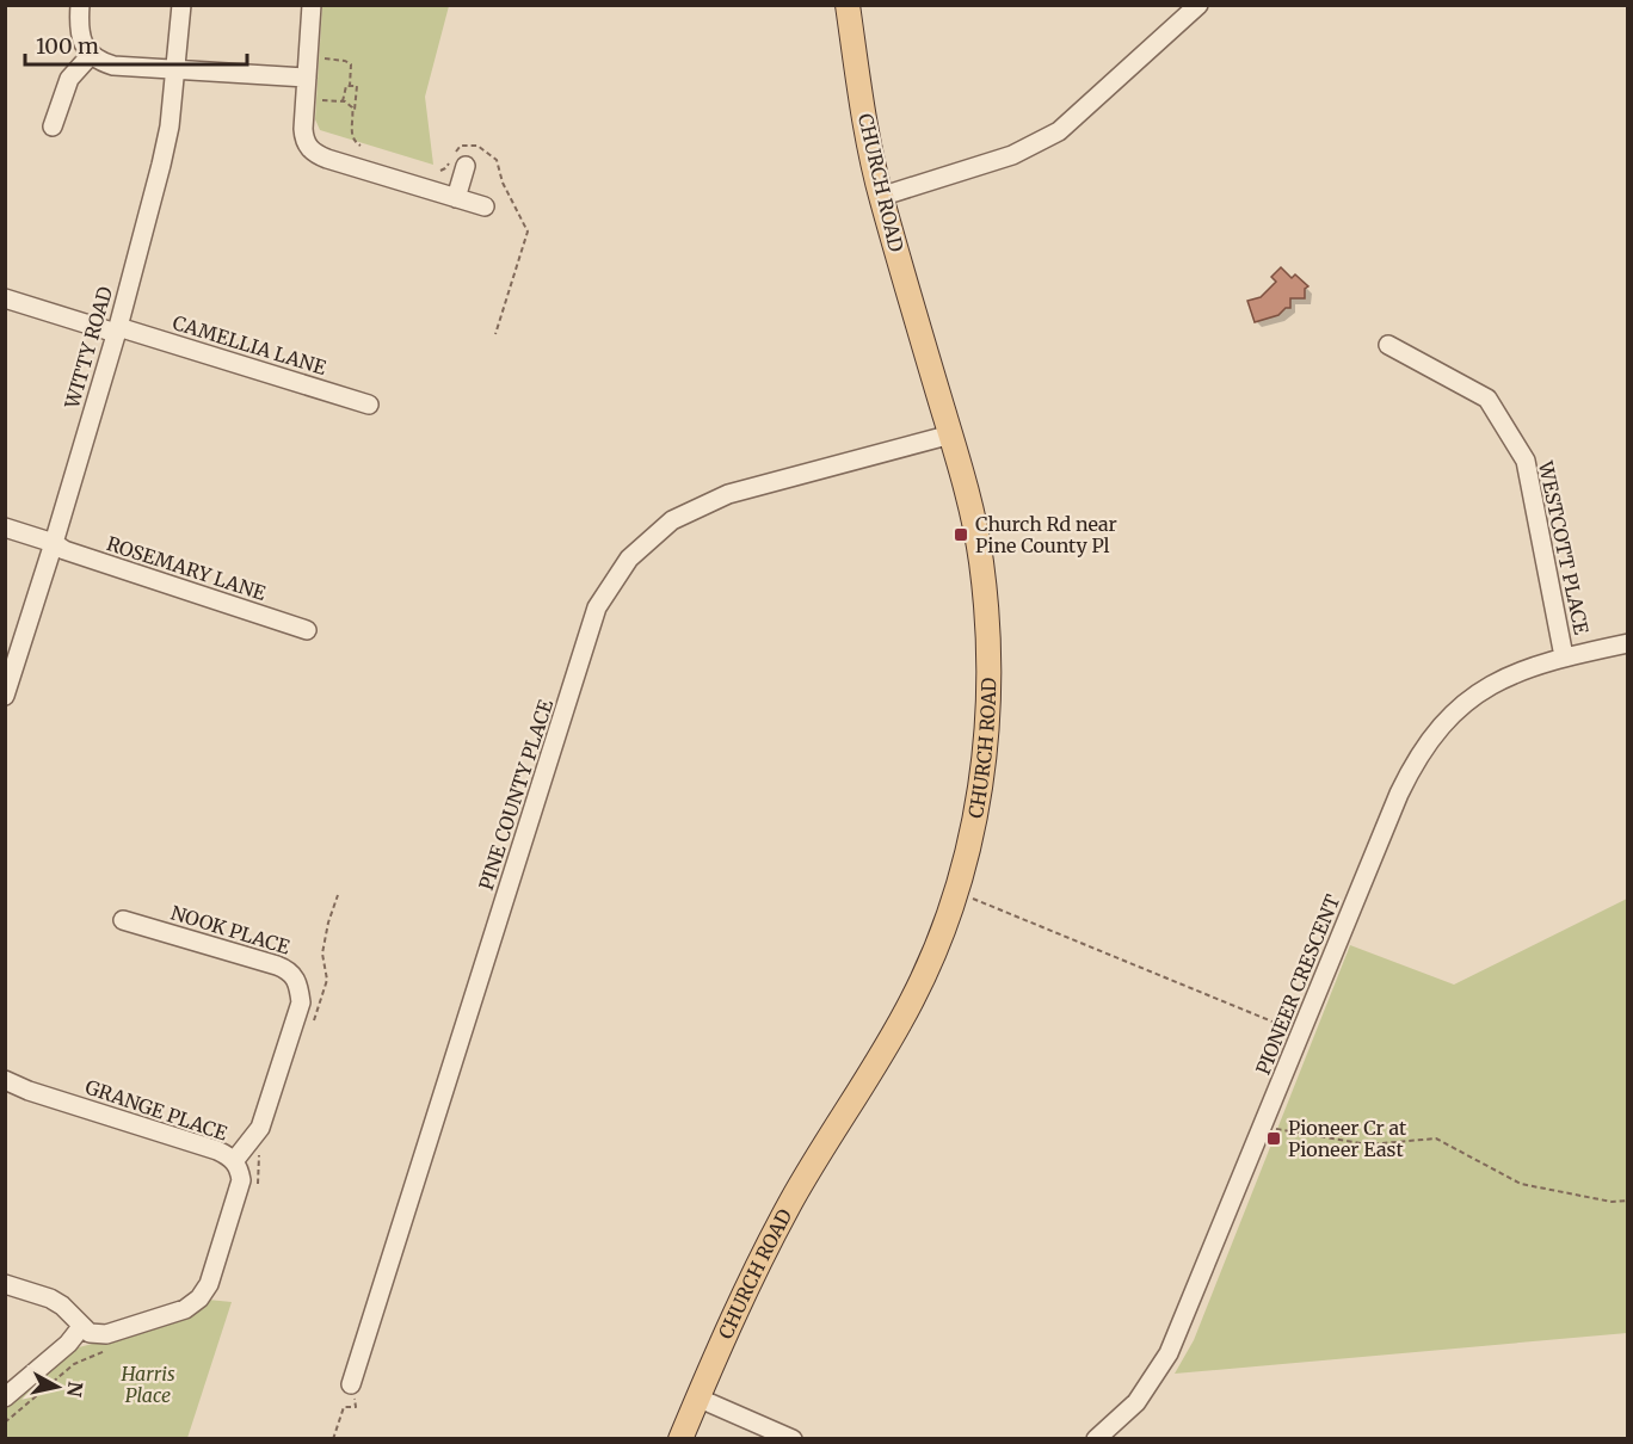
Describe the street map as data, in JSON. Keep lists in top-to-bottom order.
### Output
{
  "streets": {
    "main road": ["CHURCH ROAD"],
    "street": [
      "CAMELLIA LANE",
      "WITTY ROAD",
      "WESTCOTT PLACE",
      "ROSEMARY LANE",
      "PINE COUNTY PLACE",
      "NOOK PLACE",
      "PIONEER CRESCENT",
      "GRANGE PLACE"
    ]
  },
  "crossings": [
    ["CHURCH ROAD", "PINE COUNTY PLACE"],
    ["CAMELLIA LANE", "WITTY ROAD"],
    ["WITTY ROAD", "ROSEMARY LANE"],
    ["WESTCOTT PLACE", "PIONEER CRESCENT"],
    ["NOOK PLACE", "GRANGE PLACE"]
  ],
  "parks": ["Harris Place"],
  "places": {
    "transit": ["Church Rd near Pine County Pl", "Pioneer Cr at Pioneer East"]
  },
  "scale_bar": "100 m",
  "north": "right"
}
